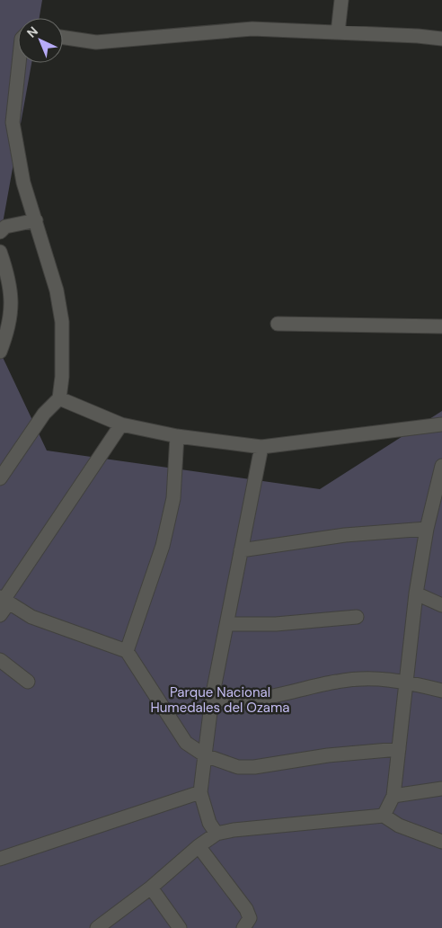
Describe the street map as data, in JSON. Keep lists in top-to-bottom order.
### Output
{
  "parks": ["Parque Nacional Humedales del Ozama"],
  "north": "top left"
}
